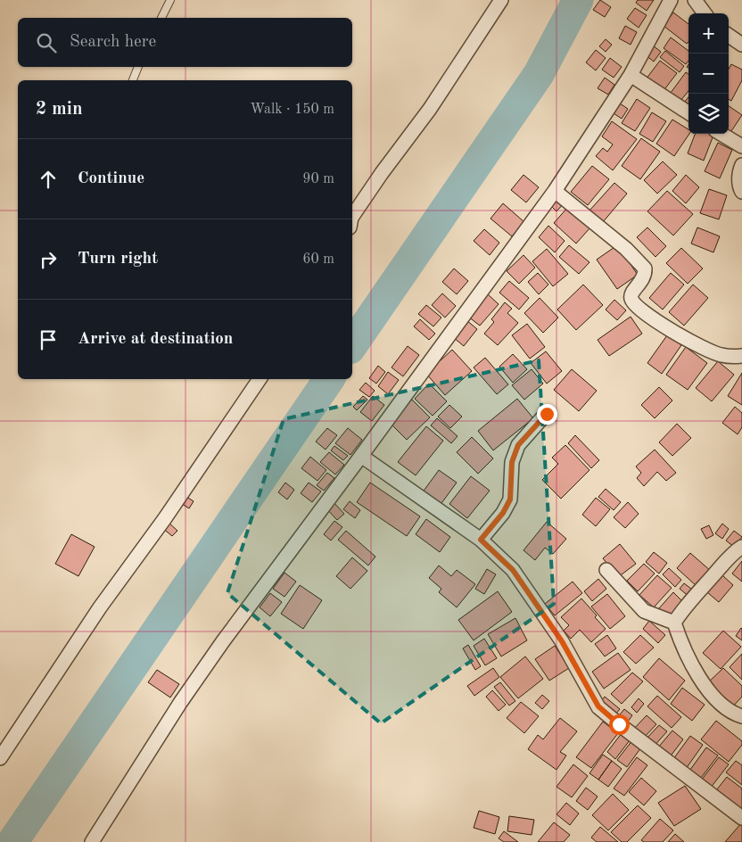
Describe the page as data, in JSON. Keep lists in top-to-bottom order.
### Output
{
  "page": {
    "map_buttons": ["+", "−"],
    "search": "Search here",
    "heading": ["2 min", "Walk · 150 m"],
    "list": [
      ["Continue", "90 m"],
      ["Turn right", "60 m"],
      "Arrive at destination"
    ]
  }
}
